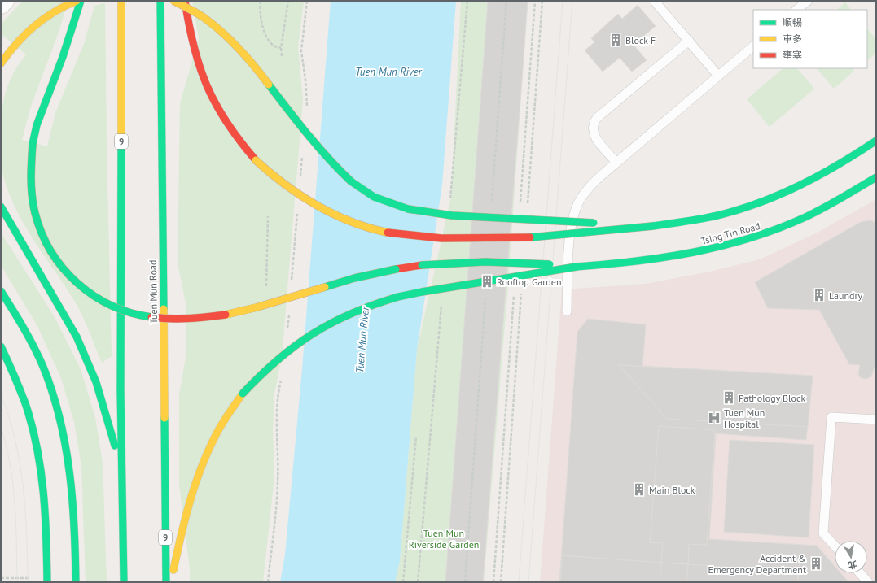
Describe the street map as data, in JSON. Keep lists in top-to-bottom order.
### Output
{
  "streets": {
    "main road": ["9", "Tsing Tin Road", "Tuen Mun Road"]
  },
  "water": ["Tuen Mun River"],
  "parks": ["Tuen Mun Riverside Garden"],
  "places": {
    "building": [
      "Block F",
      "Rooftop Garden",
      "Laundry",
      "Pathology Block",
      "Main Block",
      "Accident & Emergency Department"
    ],
    "hospital": ["Tuen Mun Hospital"]
  },
  "legend": ["順暢", "車多", "壅塞"],
  "north": "bottom"
}
